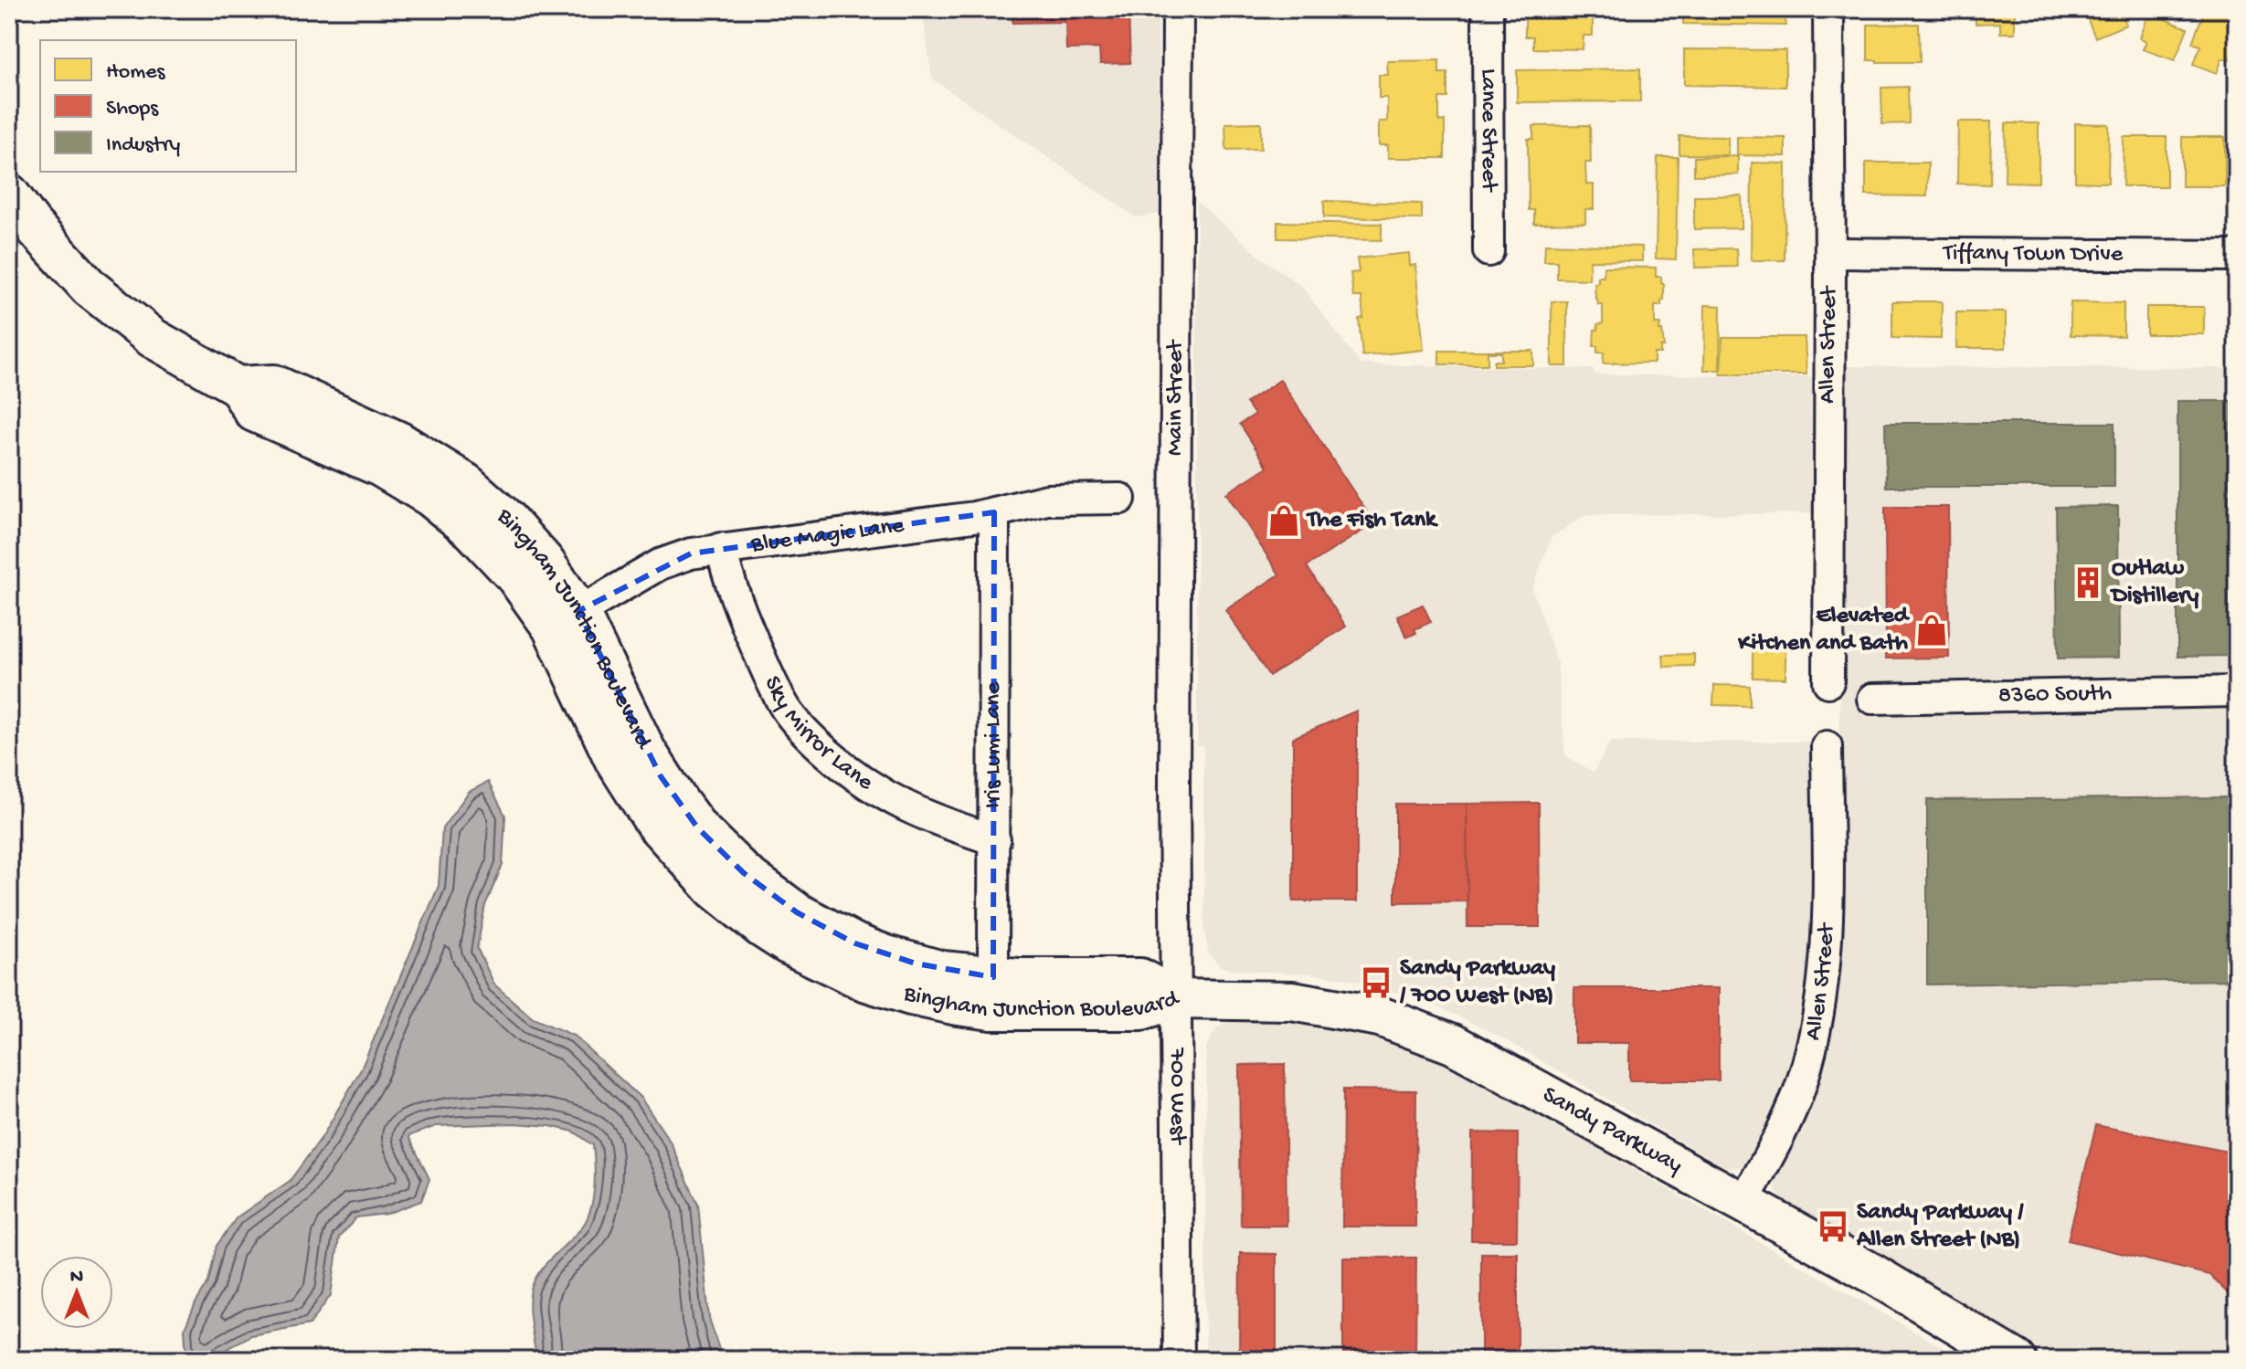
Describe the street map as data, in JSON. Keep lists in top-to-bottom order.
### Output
{
  "streets": {
    "main road": ["Bingham Junction Boulevard", "Sandy Parkway"],
    "street": [
      "Lance Street",
      "Tiffany Town Drive",
      "Allen Street",
      "Main Street",
      "Blue Magic Lane",
      "8360 South",
      "Sky Mirror Lane",
      "Iris Lumi Lane",
      "700 West"
    ]
  },
  "crossings": [
    ["Tiffany Town Drive", "Allen Street"],
    ["Allen Street", "Sandy Parkway"],
    ["Main Street", "700 West"],
    ["Blue Magic Lane", "Bingham Junction Boulevard"],
    ["Blue Magic Lane", "Sky Mirror Lane"],
    ["Blue Magic Lane", "Iris Lumi Lane"],
    ["Bingham Junction Boulevard", "Iris Lumi Lane"],
    ["Bingham Junction Boulevard", "700 West"],
    ["Bingham Junction Boulevard", "Sandy Parkway"],
    ["Sky Mirror Lane", "Iris Lumi Lane"],
    ["700 West", "Sandy Parkway"]
  ],
  "places": {
    "shop": ["The Fish Tank", "Elevated Kitchen and Bath"],
    "building": ["Outlaw Distillery"],
    "bus stop": ["Sandy Parkway / 700 West (NB)", "Sandy Parkway / Allen Street (NB)"]
  },
  "legend": ["Homes", "Shops", "Industry"],
  "north": "top"
}
